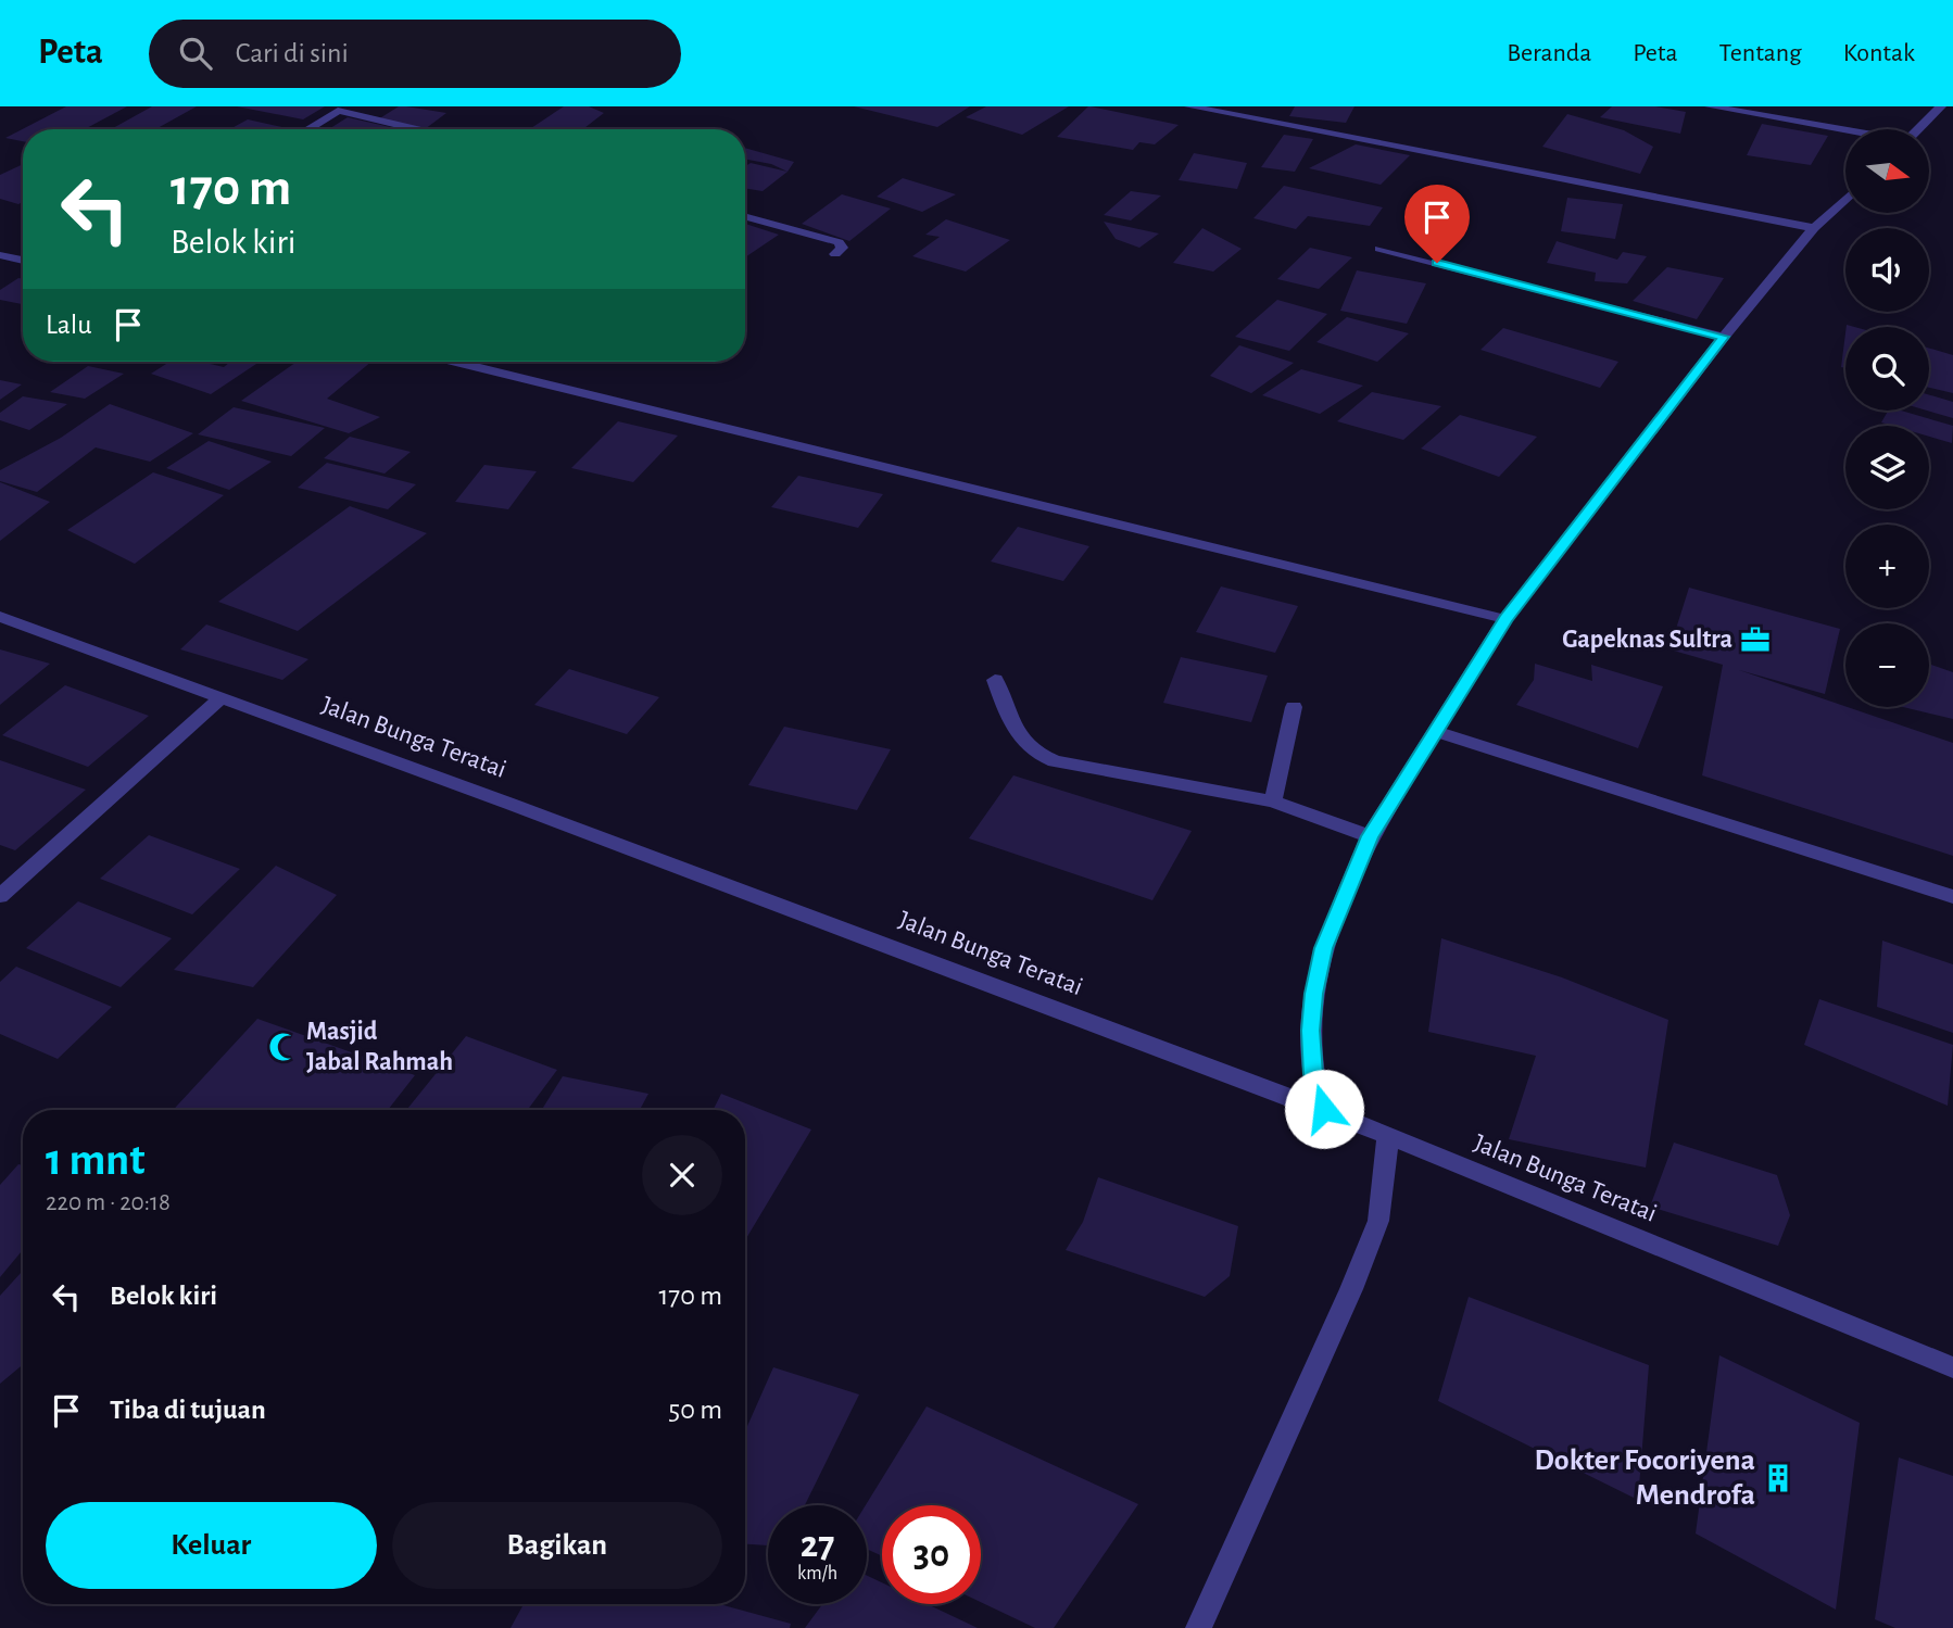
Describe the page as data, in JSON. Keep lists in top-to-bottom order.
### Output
{
  "streets": {
    "street": ["Jalan Bunga Teratai"]
  },
  "places": {
    "office": ["Gapeknas Sultra"],
    "mosque": ["Masjid Jabal Rahmah"],
    "building": ["Dokter Focoriyena Mendrofa"]
  },
  "north": "right",
  "page": {
    "header": "Peta",
    "search": "Cari di sini",
    "nav": [
      "Beranda",
      "Peta",
      "Tentang",
      "Kontak"
    ],
    "map_buttons": ["+", "−"],
    "turn": ["170 m", "Belok kiri"],
    "then": "Lalu",
    "heading": ["1 mnt", "220 m · 20:18"],
    "list": [
      {
        "name": "Belok kiri",
        "value": "170 m"
      },
      {
        "name": "Tiba di tujuan",
        "value": "50 m"
      }
    ],
    "buttons": ["Keluar", "Bagikan"],
    "speed": "27 km/h",
    "limit": "30"
  }
}
